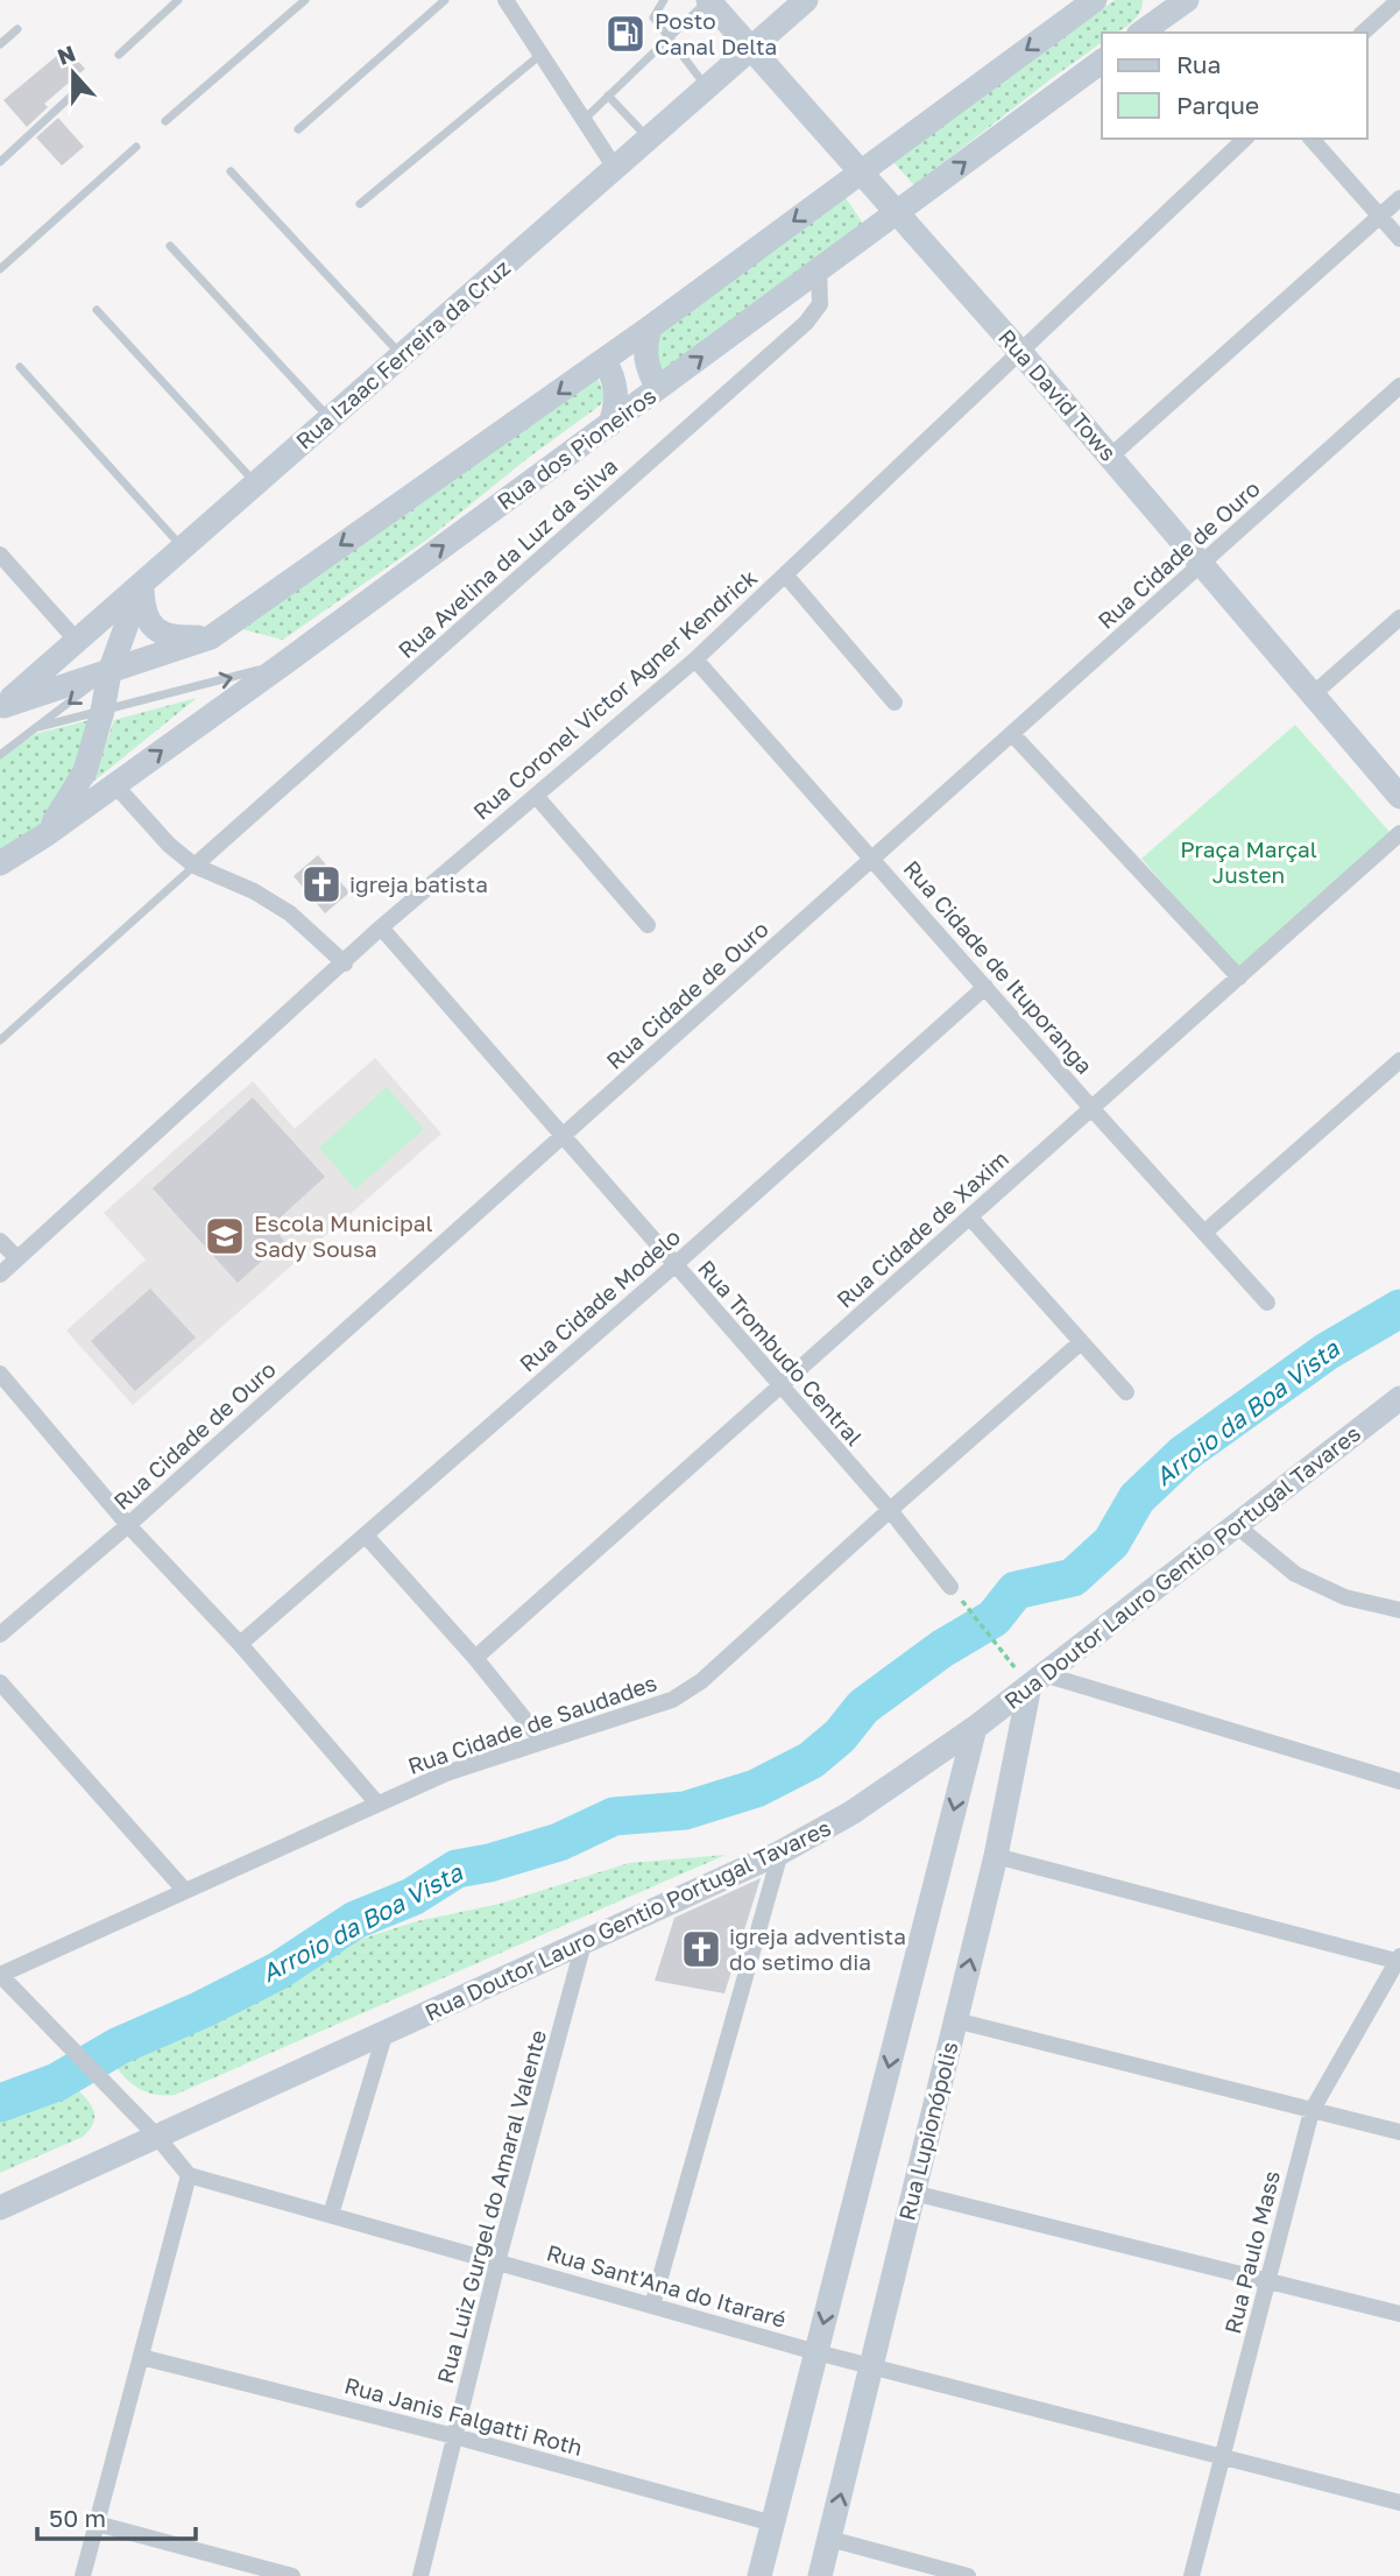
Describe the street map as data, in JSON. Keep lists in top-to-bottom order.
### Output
{
  "streets": {
    "street": [
      "Rua Izaac Ferreira da Cruz",
      "Rua David Tows",
      "Rua dos Pioneiros",
      "Rua Cidade de Ouro",
      "Rua Avelina da Luz da Silva",
      "Rua Coronel Victor Agner Kendrick",
      "Rua Cidade de Ituporanga",
      "Rua Cidade de Xaxim",
      "Rua Cidade Modelo",
      "Rua Trombudo Central",
      "Rua Doutor Lauro Gentio Portugal Tavares",
      "Rua Cidade de Saudades",
      "Rua Lupionópolis",
      "Rua Luiz Gurgel do Amaral Valente",
      "Rua Paulo Mass",
      "Rua Sant'Ana do Itararé",
      "Rua Janis Falgatti Roth"
    ]
  },
  "crossings": [
    ["Rua Izaac Ferreira da Cruz", "Rua David Tows"],
    ["Rua David Tows", "Rua dos Pioneiros"],
    ["Rua David Tows", "Rua Cidade de Ouro"],
    ["Rua David Tows", "Rua Coronel Victor Agner Kendrick"],
    ["Rua dos Pioneiros", "Rua Avelina da Luz da Silva"],
    ["Rua Cidade de Ouro", "Rua Cidade de Ituporanga"],
    ["Rua Cidade de Ouro", "Rua Trombudo Central"],
    ["Rua Coronel Victor Agner Kendrick", "Rua Cidade de Ituporanga"],
    ["Rua Coronel Victor Agner Kendrick", "Rua Trombudo Central"],
    ["Rua Cidade de Ituporanga", "Rua Cidade de Xaxim"],
    ["Rua Cidade de Ituporanga", "Rua Cidade Modelo"],
    ["Rua Cidade de Xaxim", "Rua Trombudo Central"],
    ["Rua Cidade Modelo", "Rua Trombudo Central"],
    ["Rua Trombudo Central", "Rua Cidade de Saudades"],
    ["Rua Doutor Lauro Gentio Portugal Tavares", "Rua Lupionópolis"],
    ["Rua Doutor Lauro Gentio Portugal Tavares", "Rua Luiz Gurgel do Amaral Valente"],
    ["Rua Lupionópolis", "Rua Sant'Ana do Itararé"],
    ["Rua Luiz Gurgel do Amaral Valente", "Rua Sant'Ana do Itararé"],
    ["Rua Luiz Gurgel do Amaral Valente", "Rua Janis Falgatti Roth"],
    ["Rua Paulo Mass", "Rua Sant'Ana do Itararé"]
  ],
  "water": ["Arroio da Boa Vista"],
  "parks": ["Praça Marçal Justen"],
  "places": {
    "fuel station": ["Posto Canal Delta"],
    "church": ["igreja batista", "igreja adventista do setimo dia"],
    "school or university": ["Escola Municipal Sady Sousa"]
  },
  "legend": ["Rua", "Parque"],
  "scale_bar": "50 m",
  "north": "top"
}
